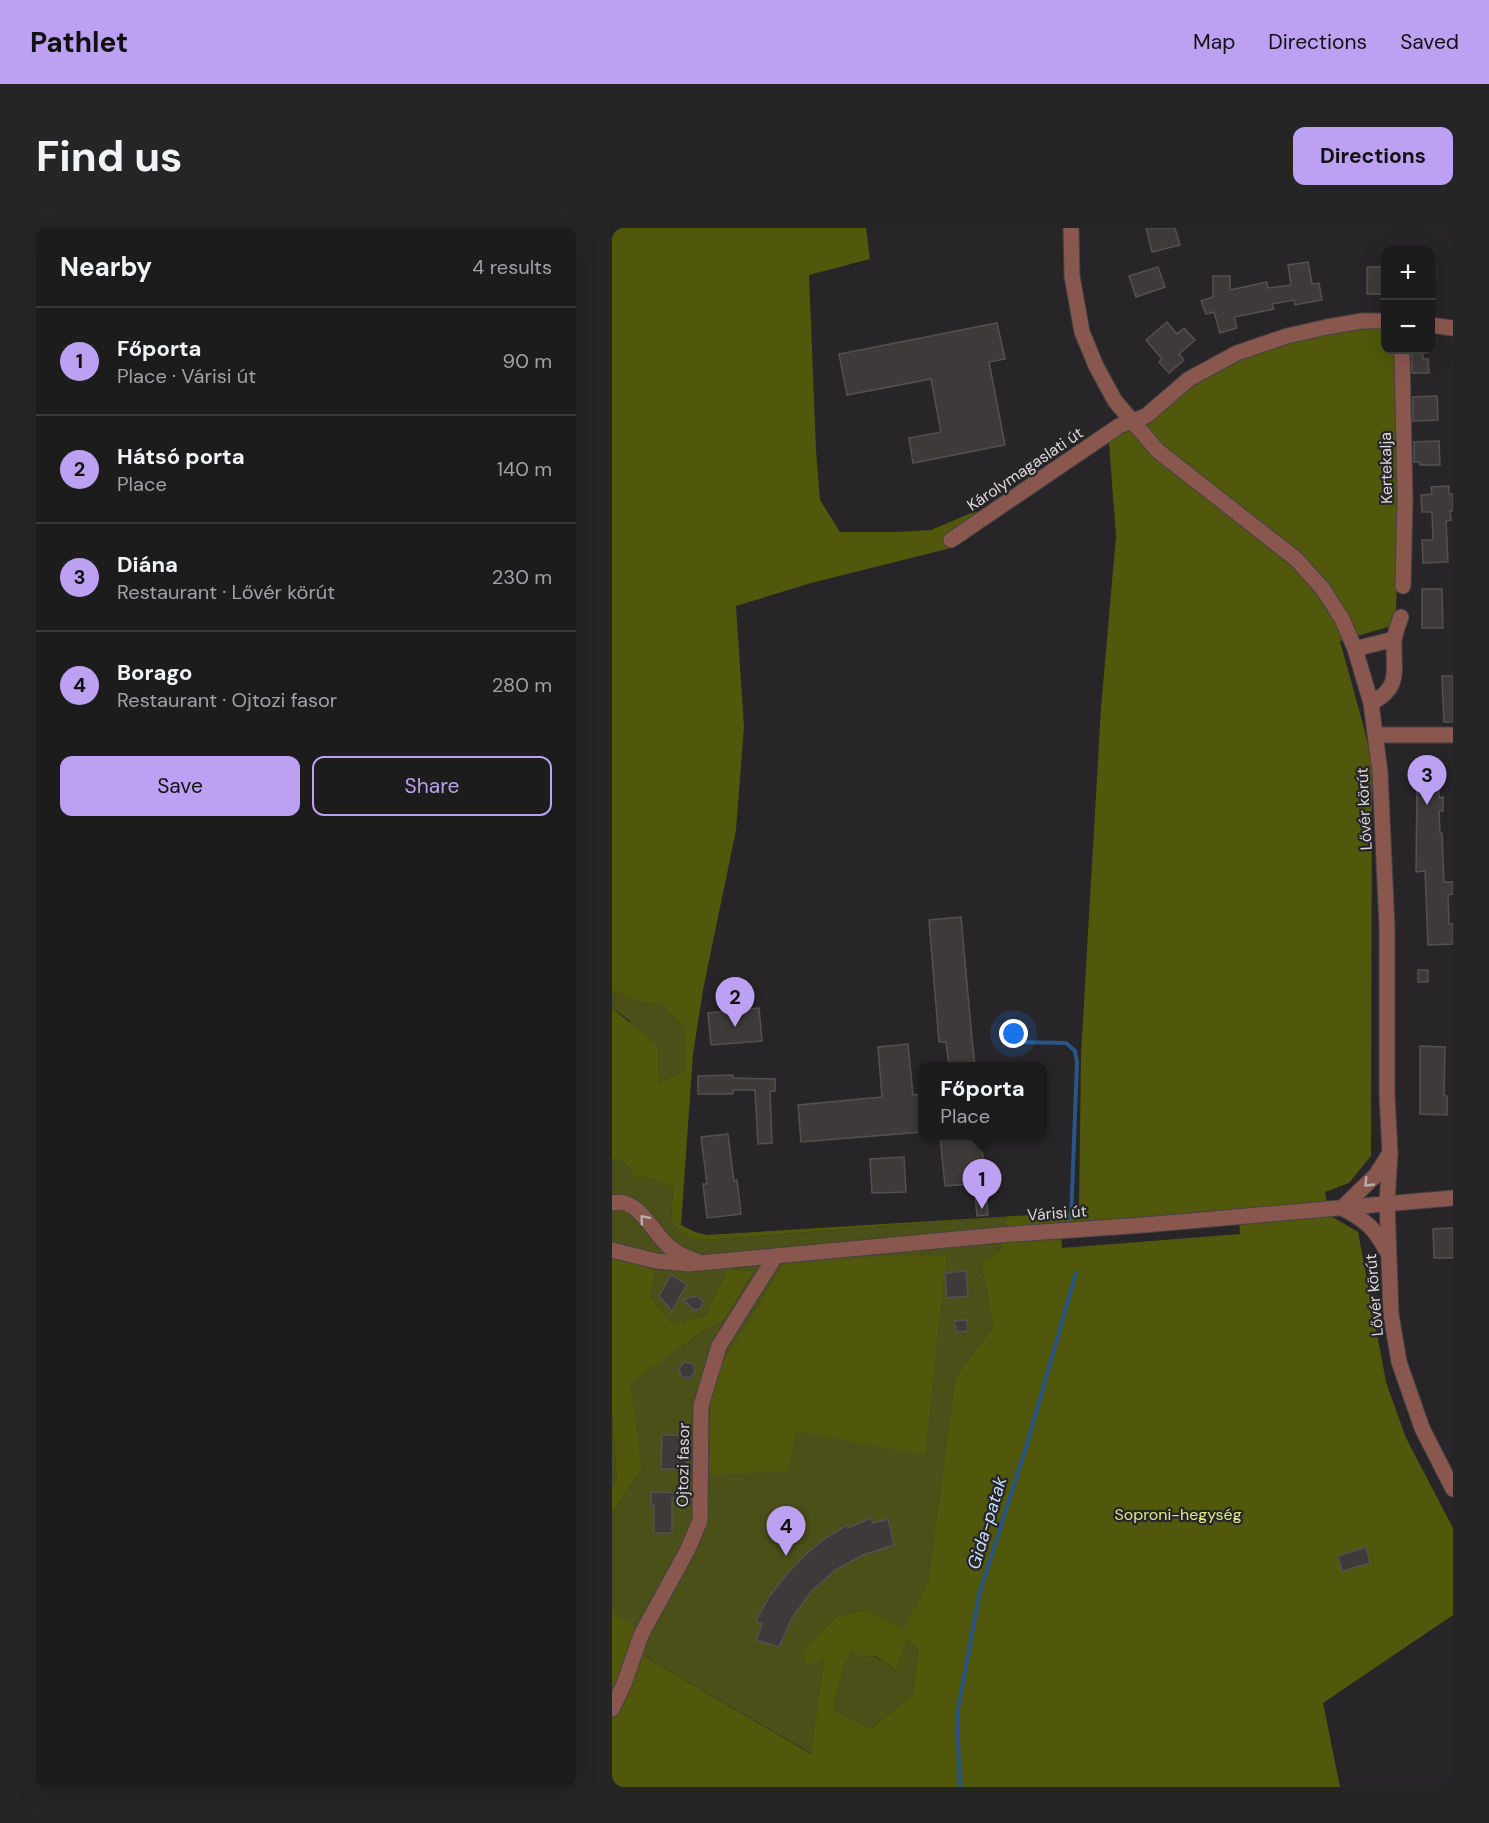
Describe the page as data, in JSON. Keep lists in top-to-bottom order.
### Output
{
  "streets": {
    "street": [
      "Kertekalja",
      "Károlymagaslati út",
      "Lővér körút",
      "Várisi út",
      "Ojtozi fasor"
    ]
  },
  "crossings": [
    ["Károlymagaslati út", "Lővér körút"],
    ["Lővér körút", "Várisi út"],
    ["Várisi út", "Ojtozi fasor"]
  ],
  "water": ["Gida-patak"],
  "parks": ["Soproni-hegység"],
  "page": {
    "header": "Pathlet",
    "nav": ["Map", "Directions", "Saved"],
    "buttons": [
      "Directions",
      ["Save", "Share"]
    ],
    "title": "Find us",
    "heading": ["Nearby", "4 results"],
    "map_buttons": ["+", "−"],
    "list": [
      {
        "mark": "1",
        "name": "Főporta",
        "note": "Place · Várisi út",
        "value": "90 m"
      },
      {
        "mark": "2",
        "name": "Hátsó porta",
        "note": "Place",
        "value": "140 m"
      },
      {
        "mark": "3",
        "name": "Diána",
        "note": "Restaurant · Lővér körút",
        "value": "230 m"
      },
      {
        "mark": "4",
        "name": "Borago",
        "note": "Restaurant · Ojtozi fasor",
        "value": "280 m"
      }
    ],
    "pins": [
      "3",
      "2",
      "1",
      "4"
    ],
    "popup": ["Főporta", "Place"]
  }
}
